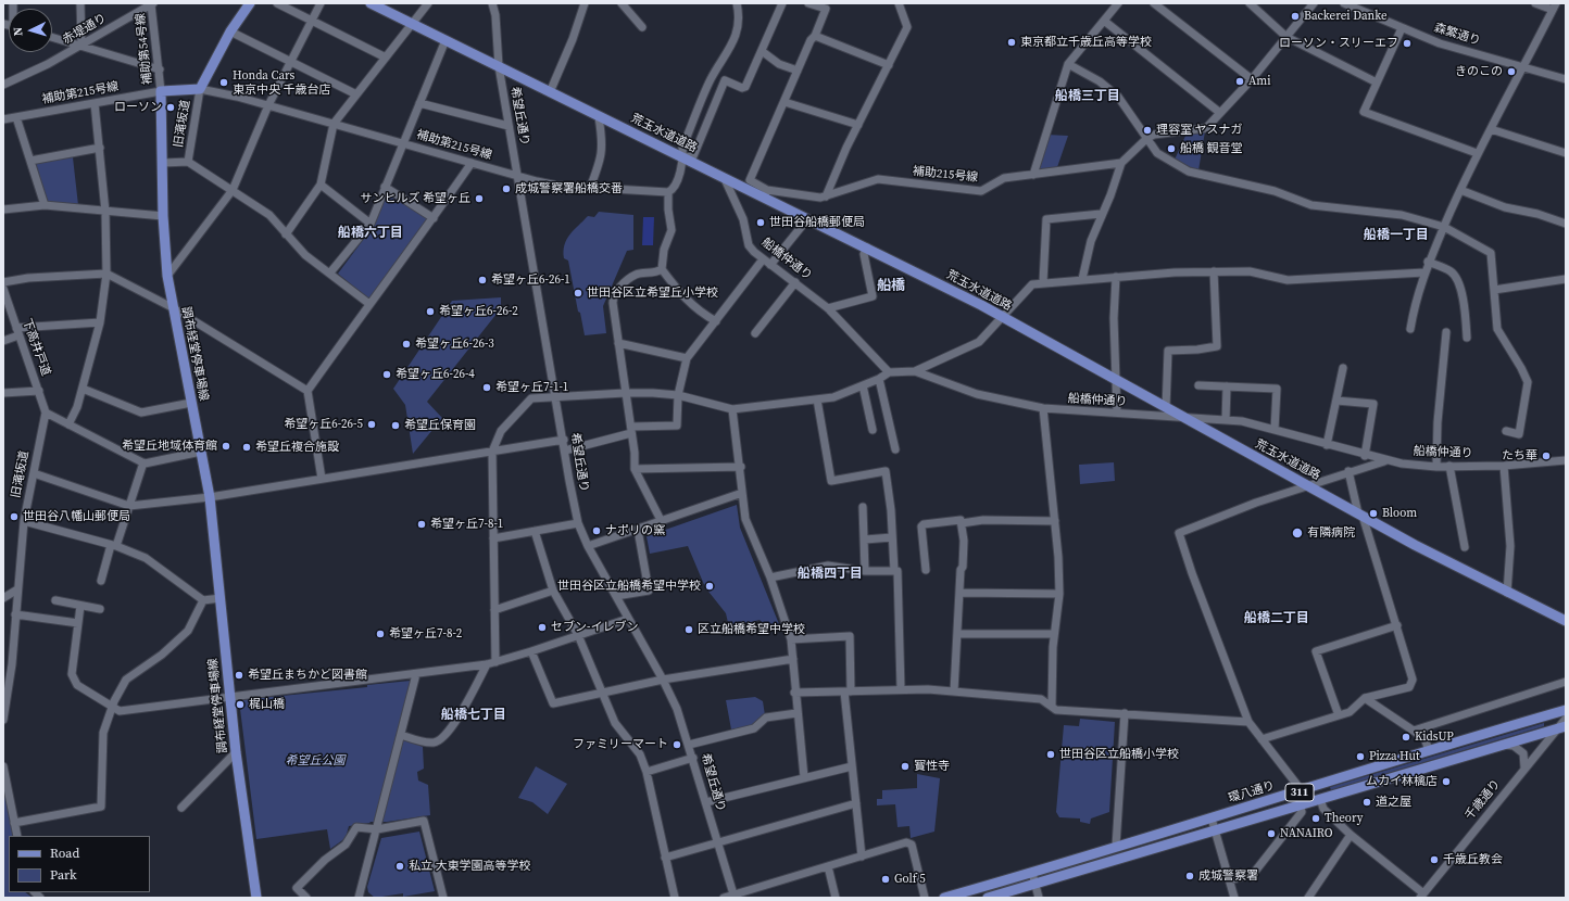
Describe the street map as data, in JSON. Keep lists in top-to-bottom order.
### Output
{
  "streets": {
    "main road": [
      "荒玉水道道路",
      "調布経堂停車場線",
      "環八通り",
      "311"
    ],
    "street": [
      "赤堤通り",
      "森繁通り",
      "補助第54号線",
      "補助第215号線",
      "希望丘通り",
      "旧滝坂道",
      "補助215号線",
      "船橋仲通り",
      "下高井戸道",
      "千歳通り"
    ]
  },
  "crossings": [
    ["赤堤通り", "補助第54号線"],
    ["補助第54号線", "補助第215号線"],
    ["補助第54号線", "調布経堂停車場線"],
    ["補助第215号線", "希望丘通り"],
    ["補助第215号線", "旧滝坂道"],
    ["補助第215号線", "調布経堂停車場線"],
    ["希望丘通り", "荒玉水道道路"],
    ["旧滝坂道", "下高井戸道"],
    ["旧滝坂道", "調布経堂停車場線"],
    ["荒玉水道道路", "補助215号線"],
    ["荒玉水道道路", "船橋仲通り"],
    ["311", "千歳通り"]
  ],
  "districts": [
    "船橋三丁目",
    "船橋六丁目",
    "船橋一丁目",
    "船橋",
    "船橋四丁目",
    "船橋二丁目",
    "船橋七丁目"
  ],
  "parks": ["希望丘公園"],
  "places": [
    "Backerei Danke",
    "東京都立千歳丘高等学校",
    "ローソン・スリーエフ",
    "きのこの",
    "Ami",
    "Honda Cars 東京中央 千歳台店",
    "ローソン",
    "理容室 ヤスナガ",
    "船橋 観音堂",
    "成城警察署船橋交番",
    "サンヒルズ 希望ヶ丘",
    "世田谷船橋郵便局",
    "希望ヶ丘6-26-1",
    "世田谷区立希望丘小学校",
    "希望ヶ丘6-26-2",
    "希望ヶ丘6-26-3",
    "希望ヶ丘6-26-4",
    "希望ヶ丘7-1-1",
    "希望ヶ丘6-26-5",
    "希望丘保育園",
    "希望丘地域体育館",
    "希望丘複合施設",
    "たち華",
    "Bloom",
    "世田谷八幡山郵便局",
    "希望ヶ丘7-8-1",
    "ナポリの窯",
    "有隣病院",
    "世田谷区立船橋希望中学校",
    "セブン-イレブン",
    "区立船橋希望中学校",
    "希望ヶ丘7-8-2",
    "希望丘まちかど図書館",
    "梶山橋",
    "KidsUP",
    "ファミリーマート",
    "世田谷区立船橋小学校",
    "Pizza Hut",
    "寳性寺",
    "ムカイ林檎店",
    "道之屋",
    "Theory",
    "NANAIRO",
    "千歳丘教会",
    "私立 大東学園高等学校",
    "成城警察署",
    "Golf 5"
  ],
  "legend": ["Road", "Park"],
  "north": "left"
}
